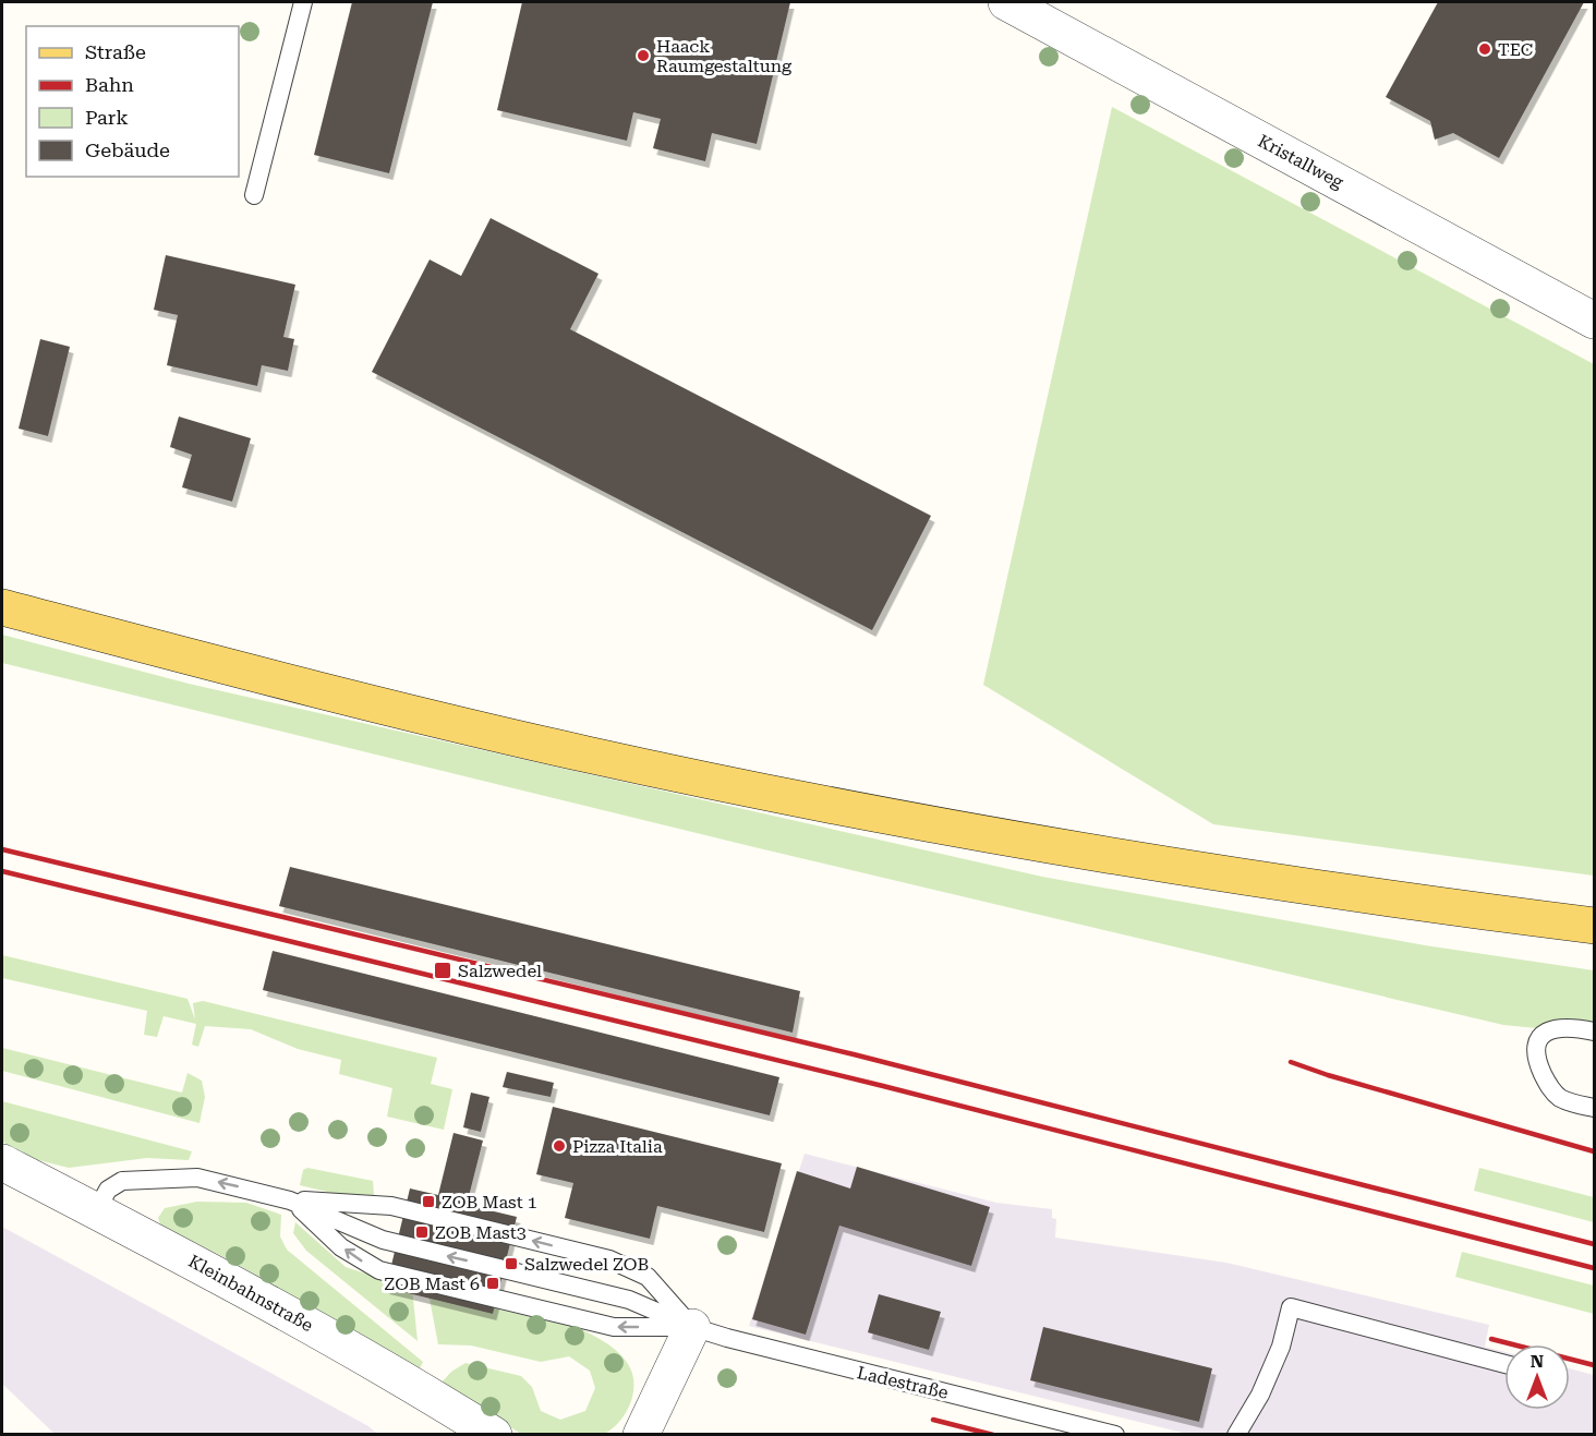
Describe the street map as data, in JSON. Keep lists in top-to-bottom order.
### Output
{
  "streets": {
    "street": ["Kristallweg", "Kleinbahnstraße"],
    "lane": ["Ladestraße"]
  },
  "places": {
    "other": ["TEC", "Haack Raumgestaltung", "Pizza Italia"],
    "transit": [
      "Salzwedel",
      "ZOB Mast 1",
      "ZOB Mast3",
      "Salzwedel ZOB",
      "ZOB Mast 6"
    ]
  },
  "legend": [
    "Straße",
    "Bahn",
    "Park",
    "Gebäude"
  ],
  "north": "top"
}
